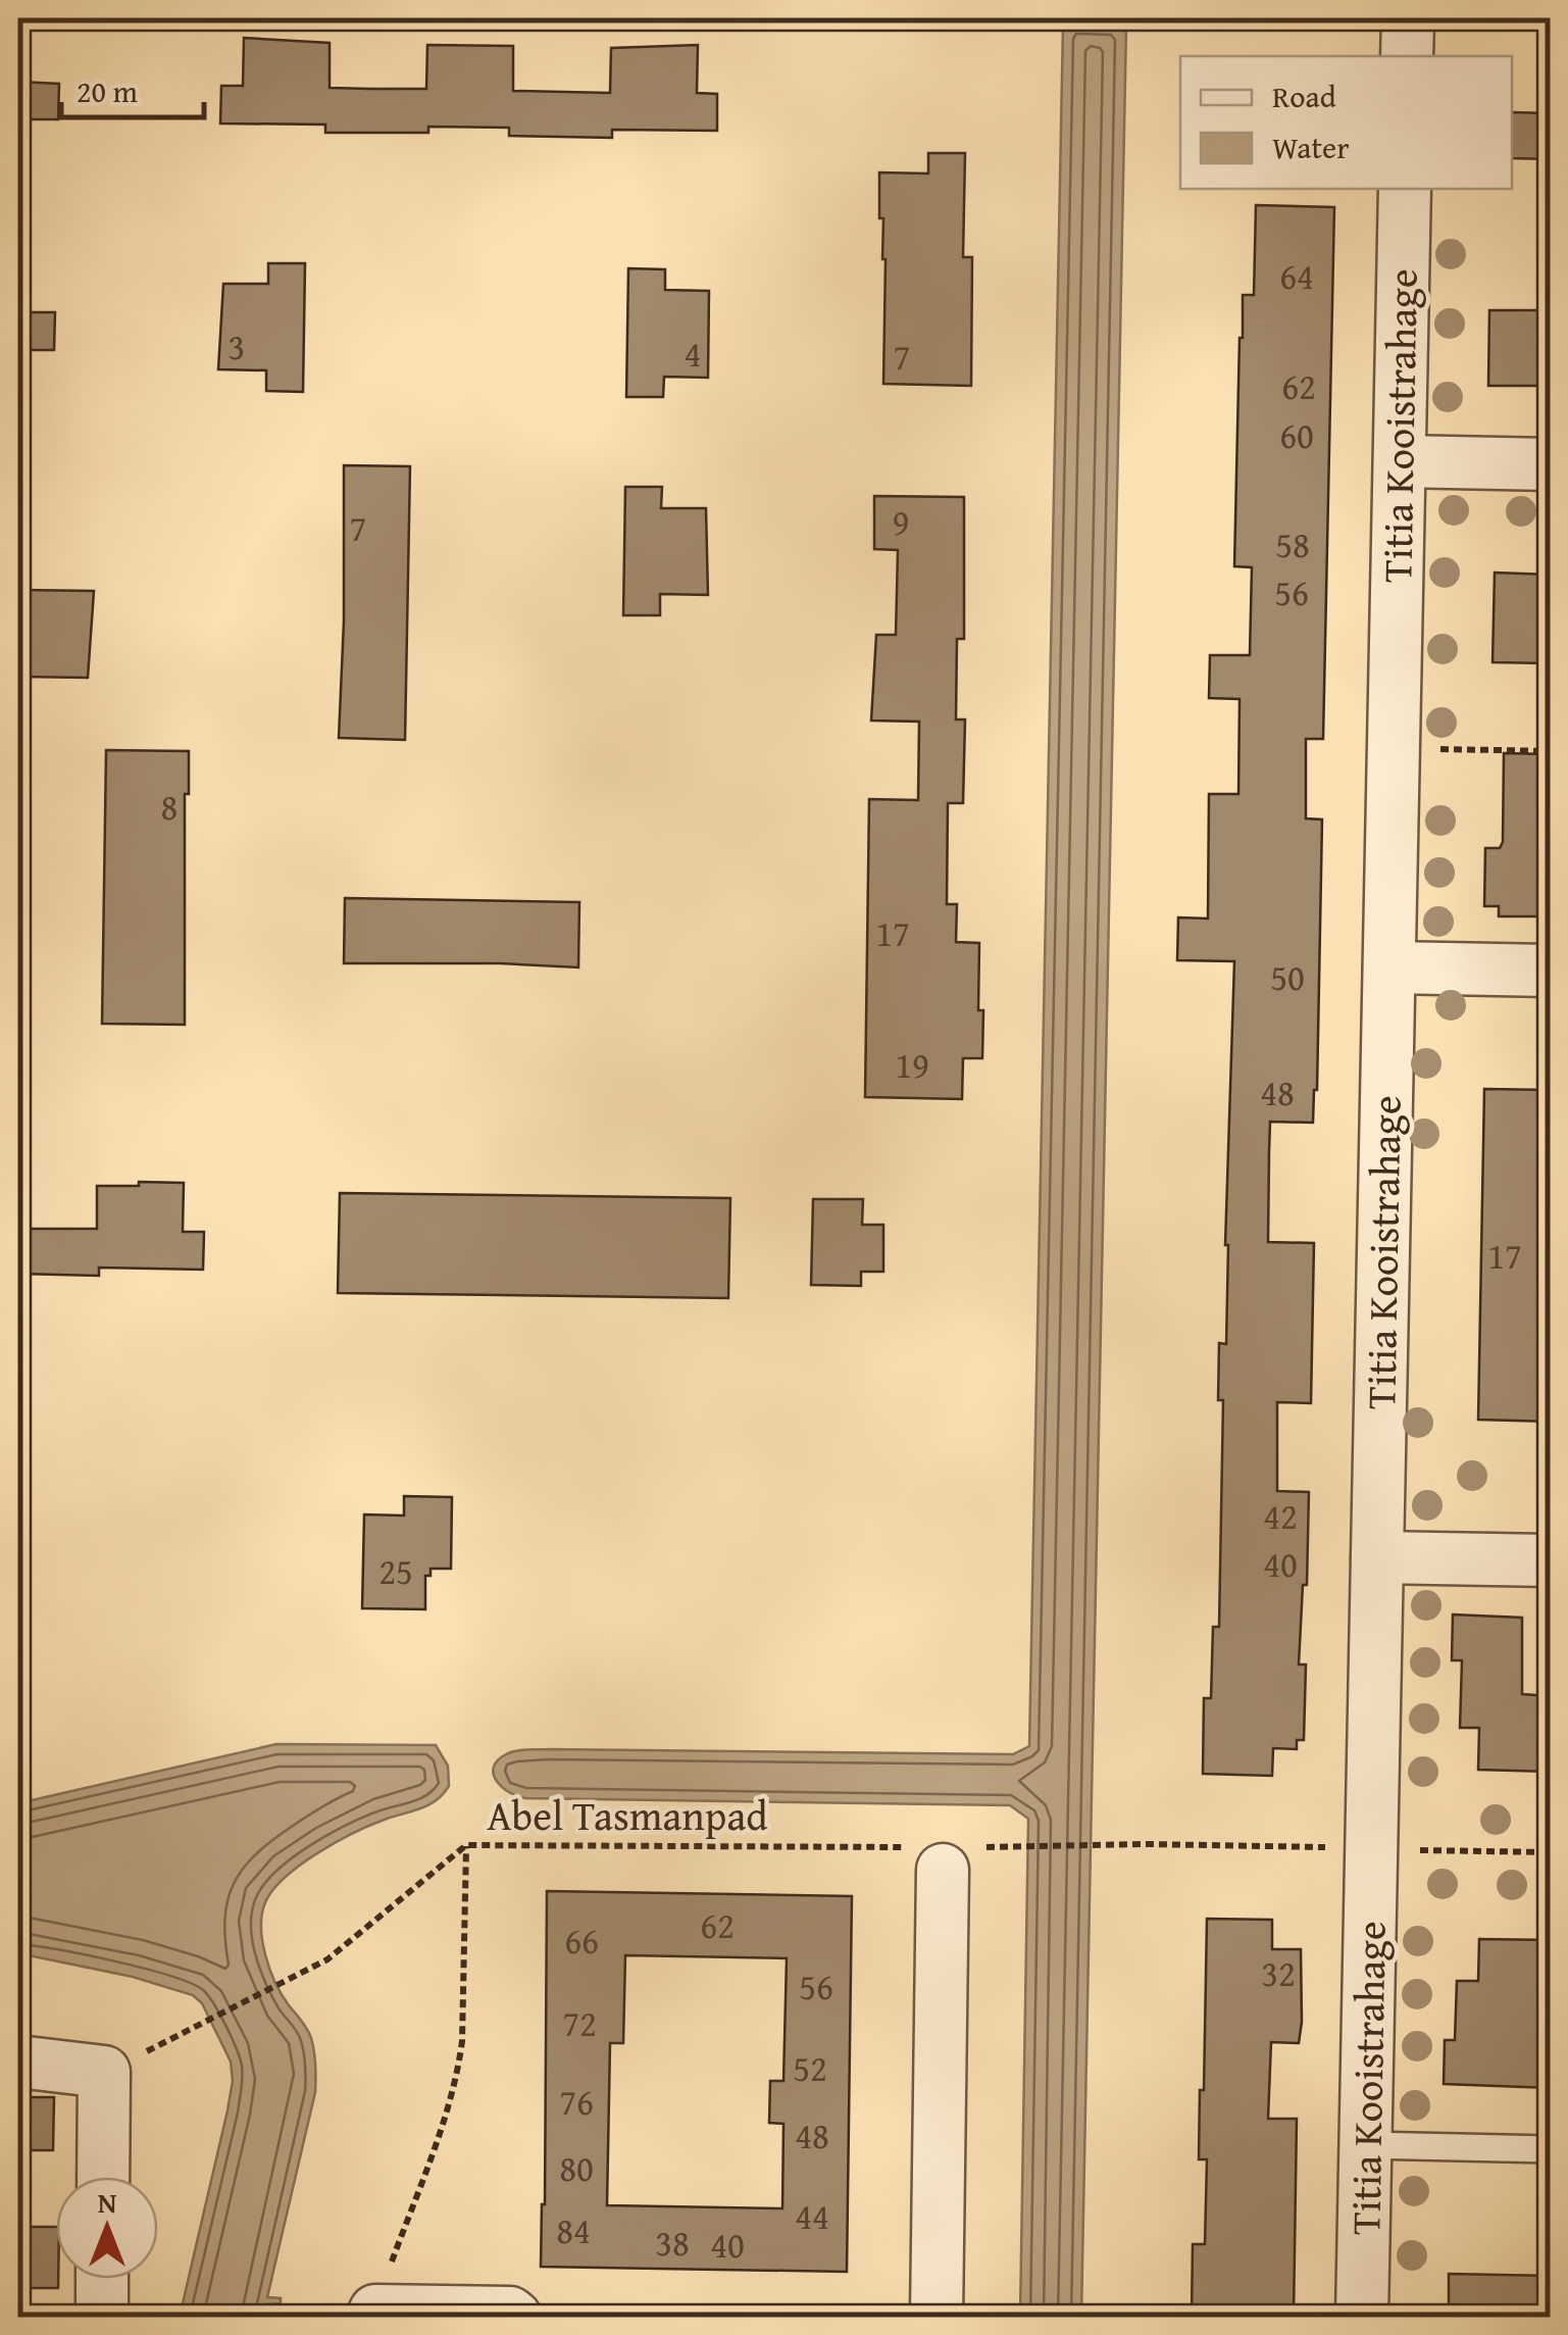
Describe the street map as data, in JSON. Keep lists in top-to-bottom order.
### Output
{
  "streets": {
    "street": ["Titia Kooistrahage"],
    "path": ["Abel Tasmanpad"]
  },
  "house_numbers": [
    "64",
    "3",
    "4",
    "7",
    "62",
    "60",
    "9",
    "7",
    "58",
    "56",
    "8",
    "17",
    "50",
    "19",
    "48",
    "17",
    "42",
    "40",
    "25",
    "62",
    "66",
    "32",
    "56",
    "72",
    "52",
    "76",
    "48",
    "80",
    "44",
    "84",
    "38",
    "40"
  ],
  "legend": ["Road", "Water"],
  "scale_bar": "20 m",
  "north": "top"
}
